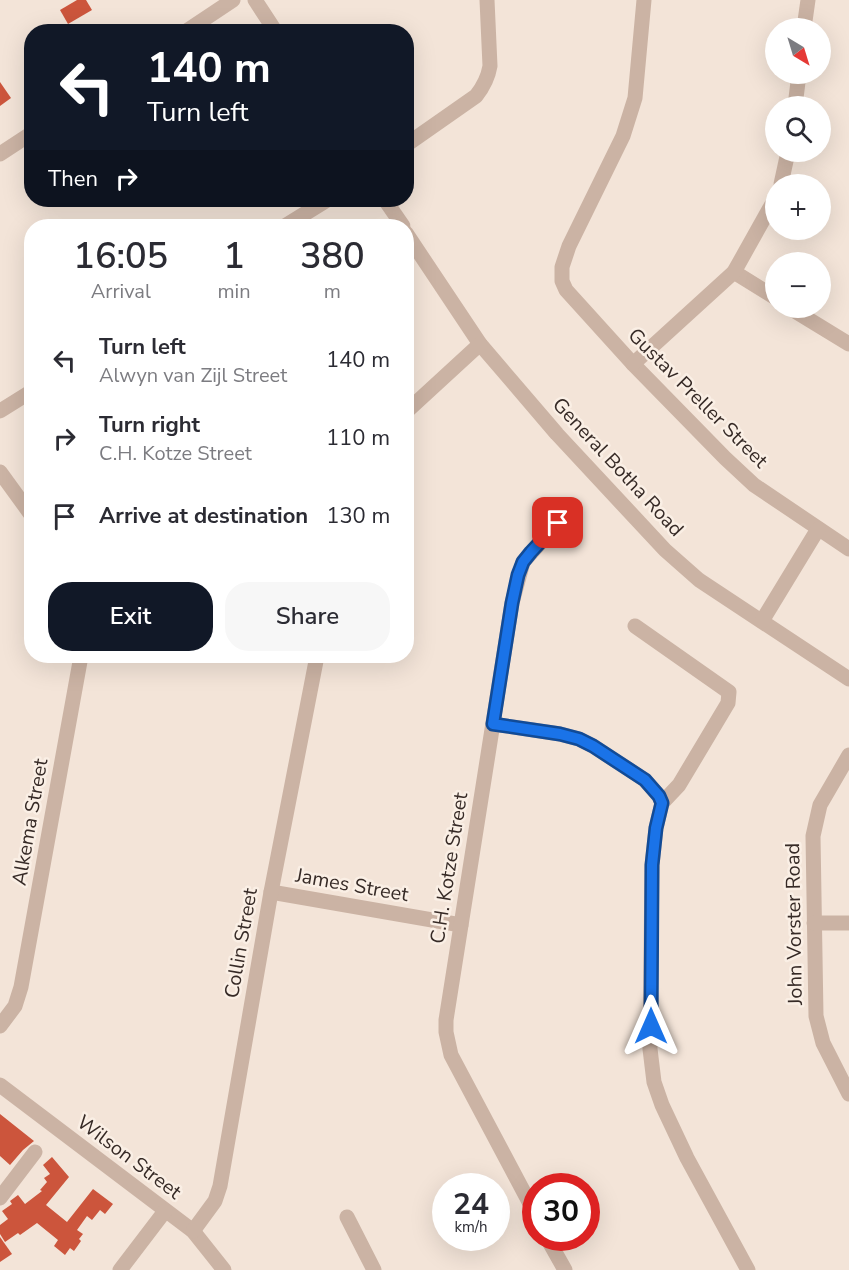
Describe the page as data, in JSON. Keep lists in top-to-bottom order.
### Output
{
  "streets": {
    "street": [
      "Gustav Preller Street",
      "General Botha Road",
      "Alkema Street",
      "C.H. Kotze Street",
      "James Street",
      "John Vorster Road",
      "Collin Street",
      "Wilson Street"
    ]
  },
  "crossings": [
    ["C.H. Kotze Street", "James Street"],
    ["James Street", "Collin Street"],
    ["Collin Street", "Wilson Street"]
  ],
  "north": "bottom right",
  "page": {
    "map_buttons": ["+", "−"],
    "turn": ["140 m", "Turn left"],
    "then": "Then",
    "eta": [
      "16:05",
      "Arrival",
      "1",
      "min",
      "380",
      "m"
    ],
    "list": [
      {
        "name": "Turn left",
        "note": "Alwyn van Zijl Street",
        "value": "140 m"
      },
      {
        "name": "Turn right",
        "note": "C.H. Kotze Street",
        "value": "110 m"
      },
      {
        "name": "Arrive at destination",
        "value": "130 m"
      }
    ],
    "buttons": ["Exit", "Share"],
    "speed": "24 km/h",
    "limit": "30"
  }
}
